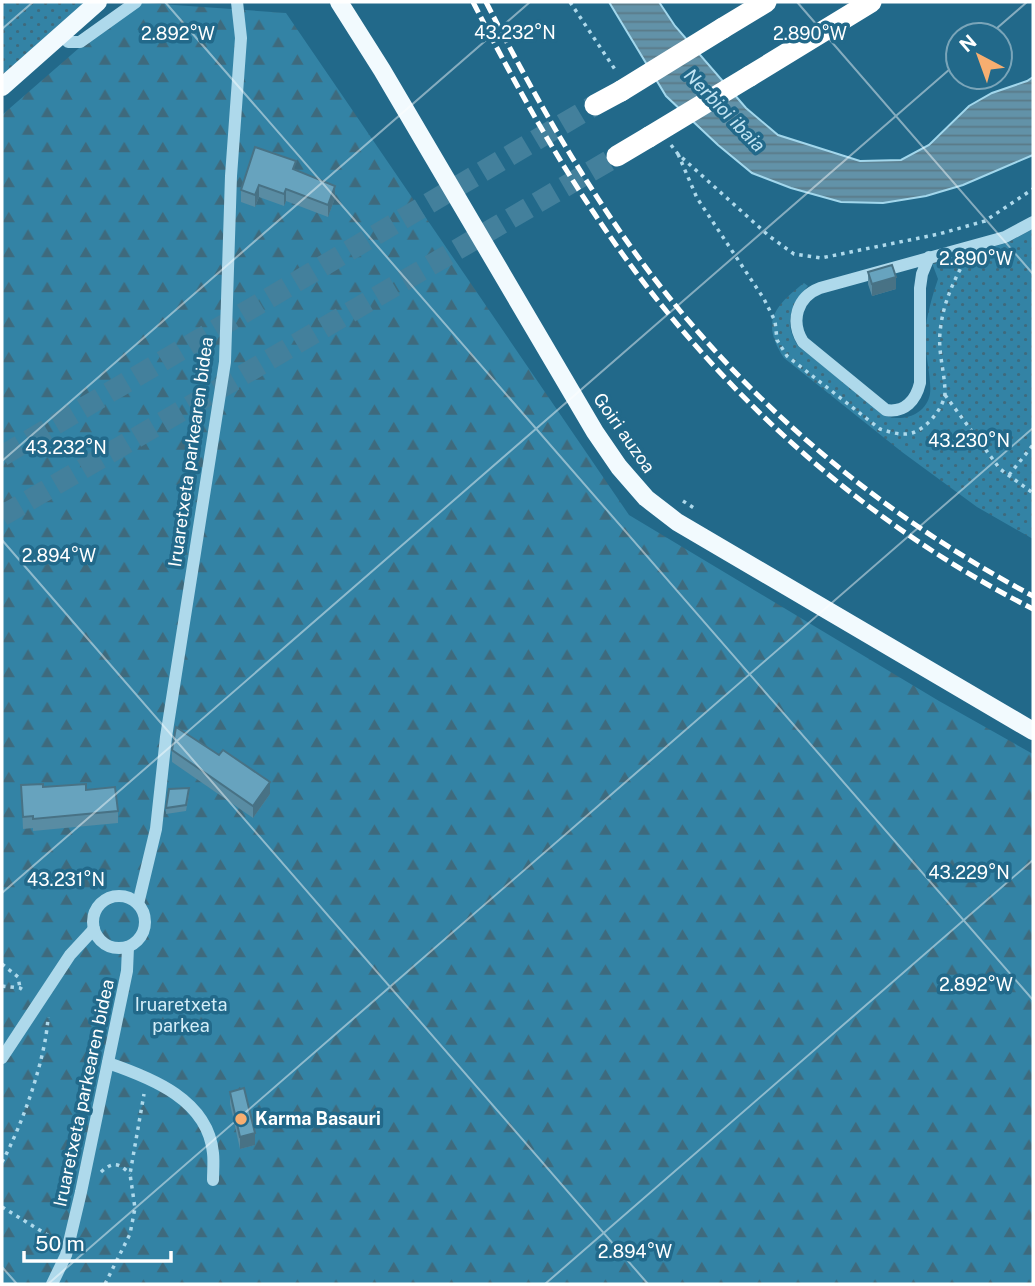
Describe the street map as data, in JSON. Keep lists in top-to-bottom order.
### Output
{
  "streets": {
    "main road": ["Goiri auzoa"],
    "street": ["Iruaretxeta parkearen bidea"]
  },
  "water": ["Nerbioi ibaia"],
  "parks": ["Iruaretxeta parkea"],
  "places": ["Karma Basauri"],
  "scale_bar": "50 m",
  "north": "top left",
  "coordinates": [
    "43.232°N",
    "2.890°W",
    "2.892°W",
    "43.230°N",
    "2.894°W",
    "43.229°N",
    "43.231°N"
  ]
}
